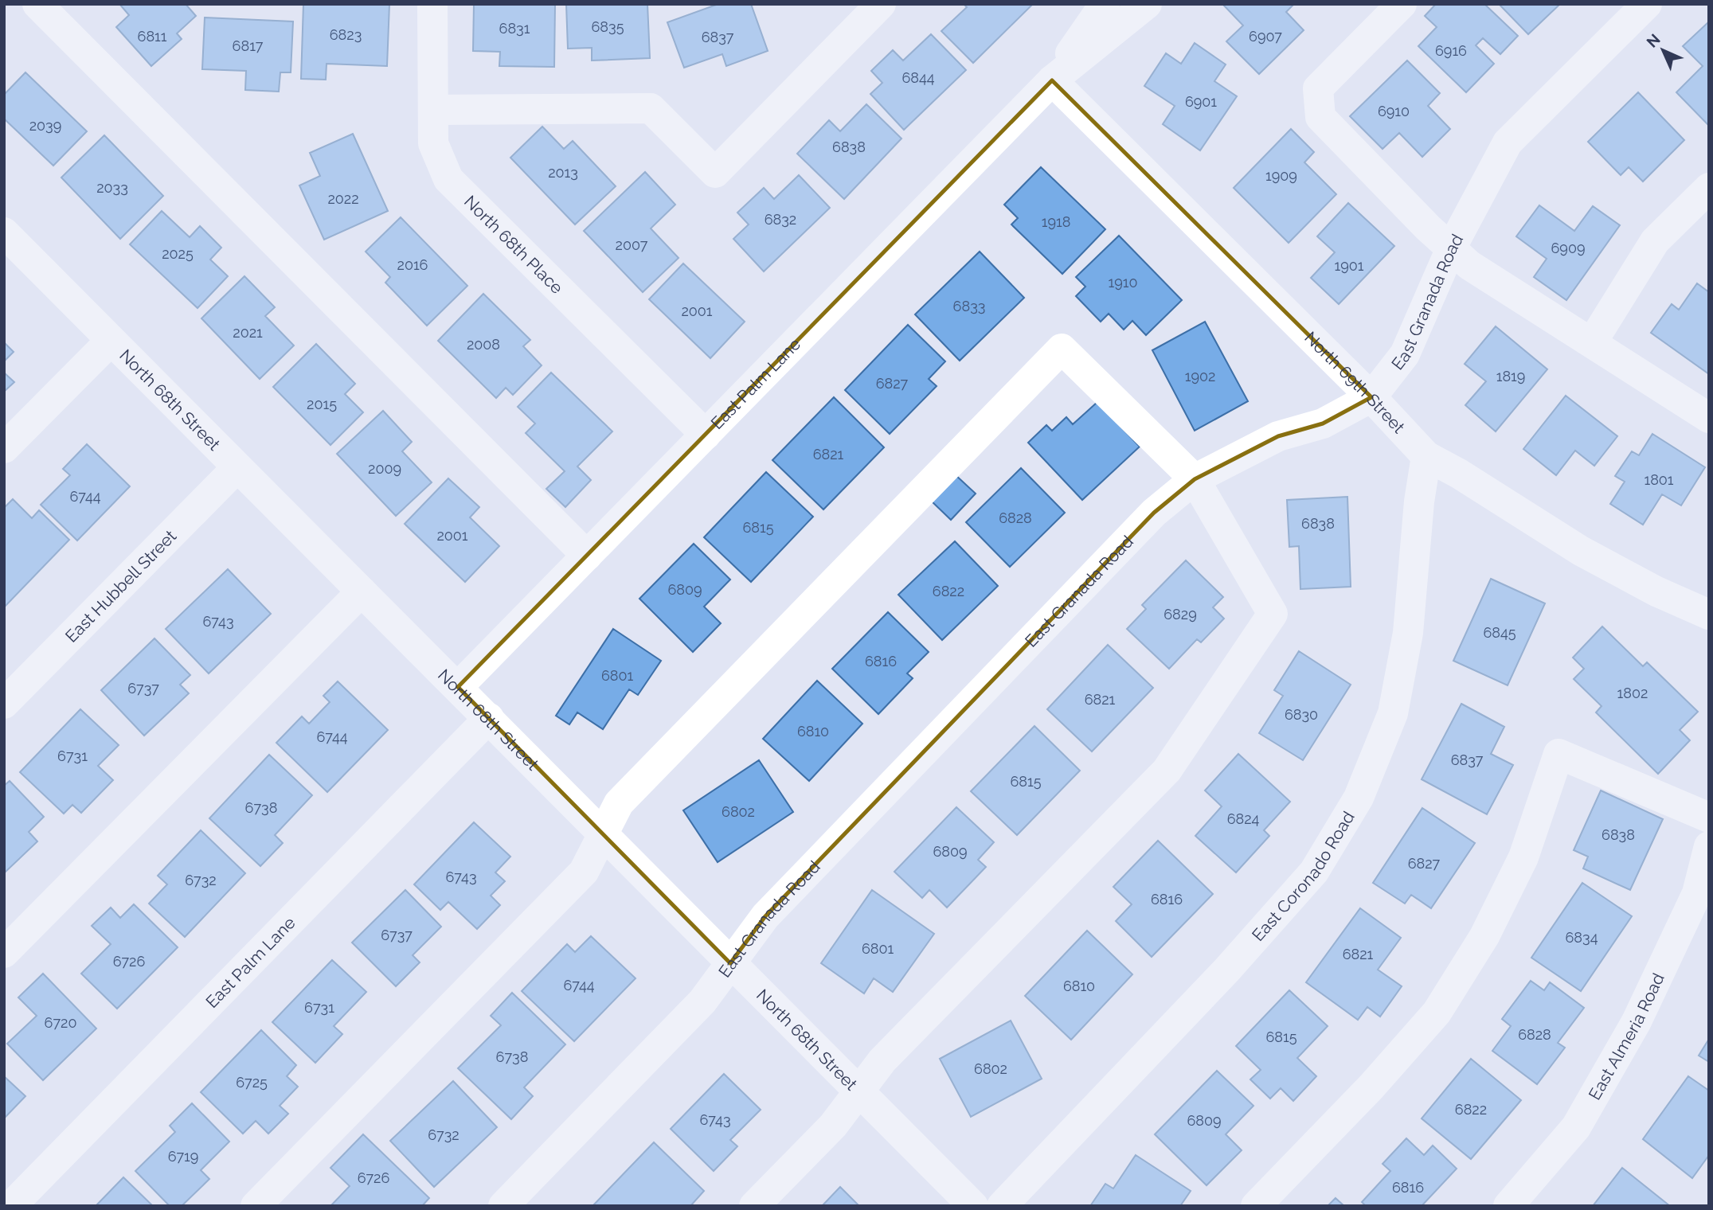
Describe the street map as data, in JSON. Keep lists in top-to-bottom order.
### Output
{
  "streets": {
    "street": [
      "North 68th Place",
      "East Granada Road",
      "North 69th Street",
      "East Palm Lane",
      "North 68th Street",
      "East Hubbell Street",
      "East Coronado Road",
      "East Almeria Road"
    ]
  },
  "crossings": [
    ["North 68th Place", "East Palm Lane"],
    ["East Granada Road", "North 69th Street"],
    ["East Granada Road", "North 68th Street"],
    ["North 69th Street", "East Palm Lane"],
    ["North 69th Street", "East Coronado Road"],
    ["East Palm Lane", "North 68th Street"],
    ["North 68th Street", "East Hubbell Street"]
  ],
  "house_numbers": [
    "6835",
    "6831",
    "6823",
    "6811",
    "6907",
    "6837",
    "6817",
    "6916",
    "6844",
    "6901",
    "6910",
    "2039",
    "6838",
    "2013",
    "1909",
    "2033",
    "2022",
    "6832",
    "1918",
    "2007",
    "6909",
    "2025",
    "2016",
    "1901",
    "1910",
    "6833",
    "2001",
    "2021",
    "2008",
    "1902",
    "1819",
    "6827",
    "2015",
    "6821",
    "2009",
    "1801",
    "6744",
    "6828",
    "6838",
    "6815",
    "2001",
    "6809",
    "6822",
    "6829",
    "6743",
    "6845",
    "6816",
    "6801",
    "6737",
    "1802",
    "6821",
    "6830",
    "6810",
    "6744",
    "6731",
    "6837",
    "6815",
    "6738",
    "6802",
    "6824",
    "6838",
    "6809",
    "6827",
    "6743",
    "6732",
    "6816",
    "6737",
    "6834",
    "6801",
    "6821",
    "6726",
    "6744",
    "6810",
    "6731",
    "6720",
    "6828",
    "6815",
    "6738",
    "6802",
    "6725",
    "6822",
    "6743",
    "6809",
    "6732",
    "6719",
    "6726",
    "6816"
  ],
  "north": "top left"
}
